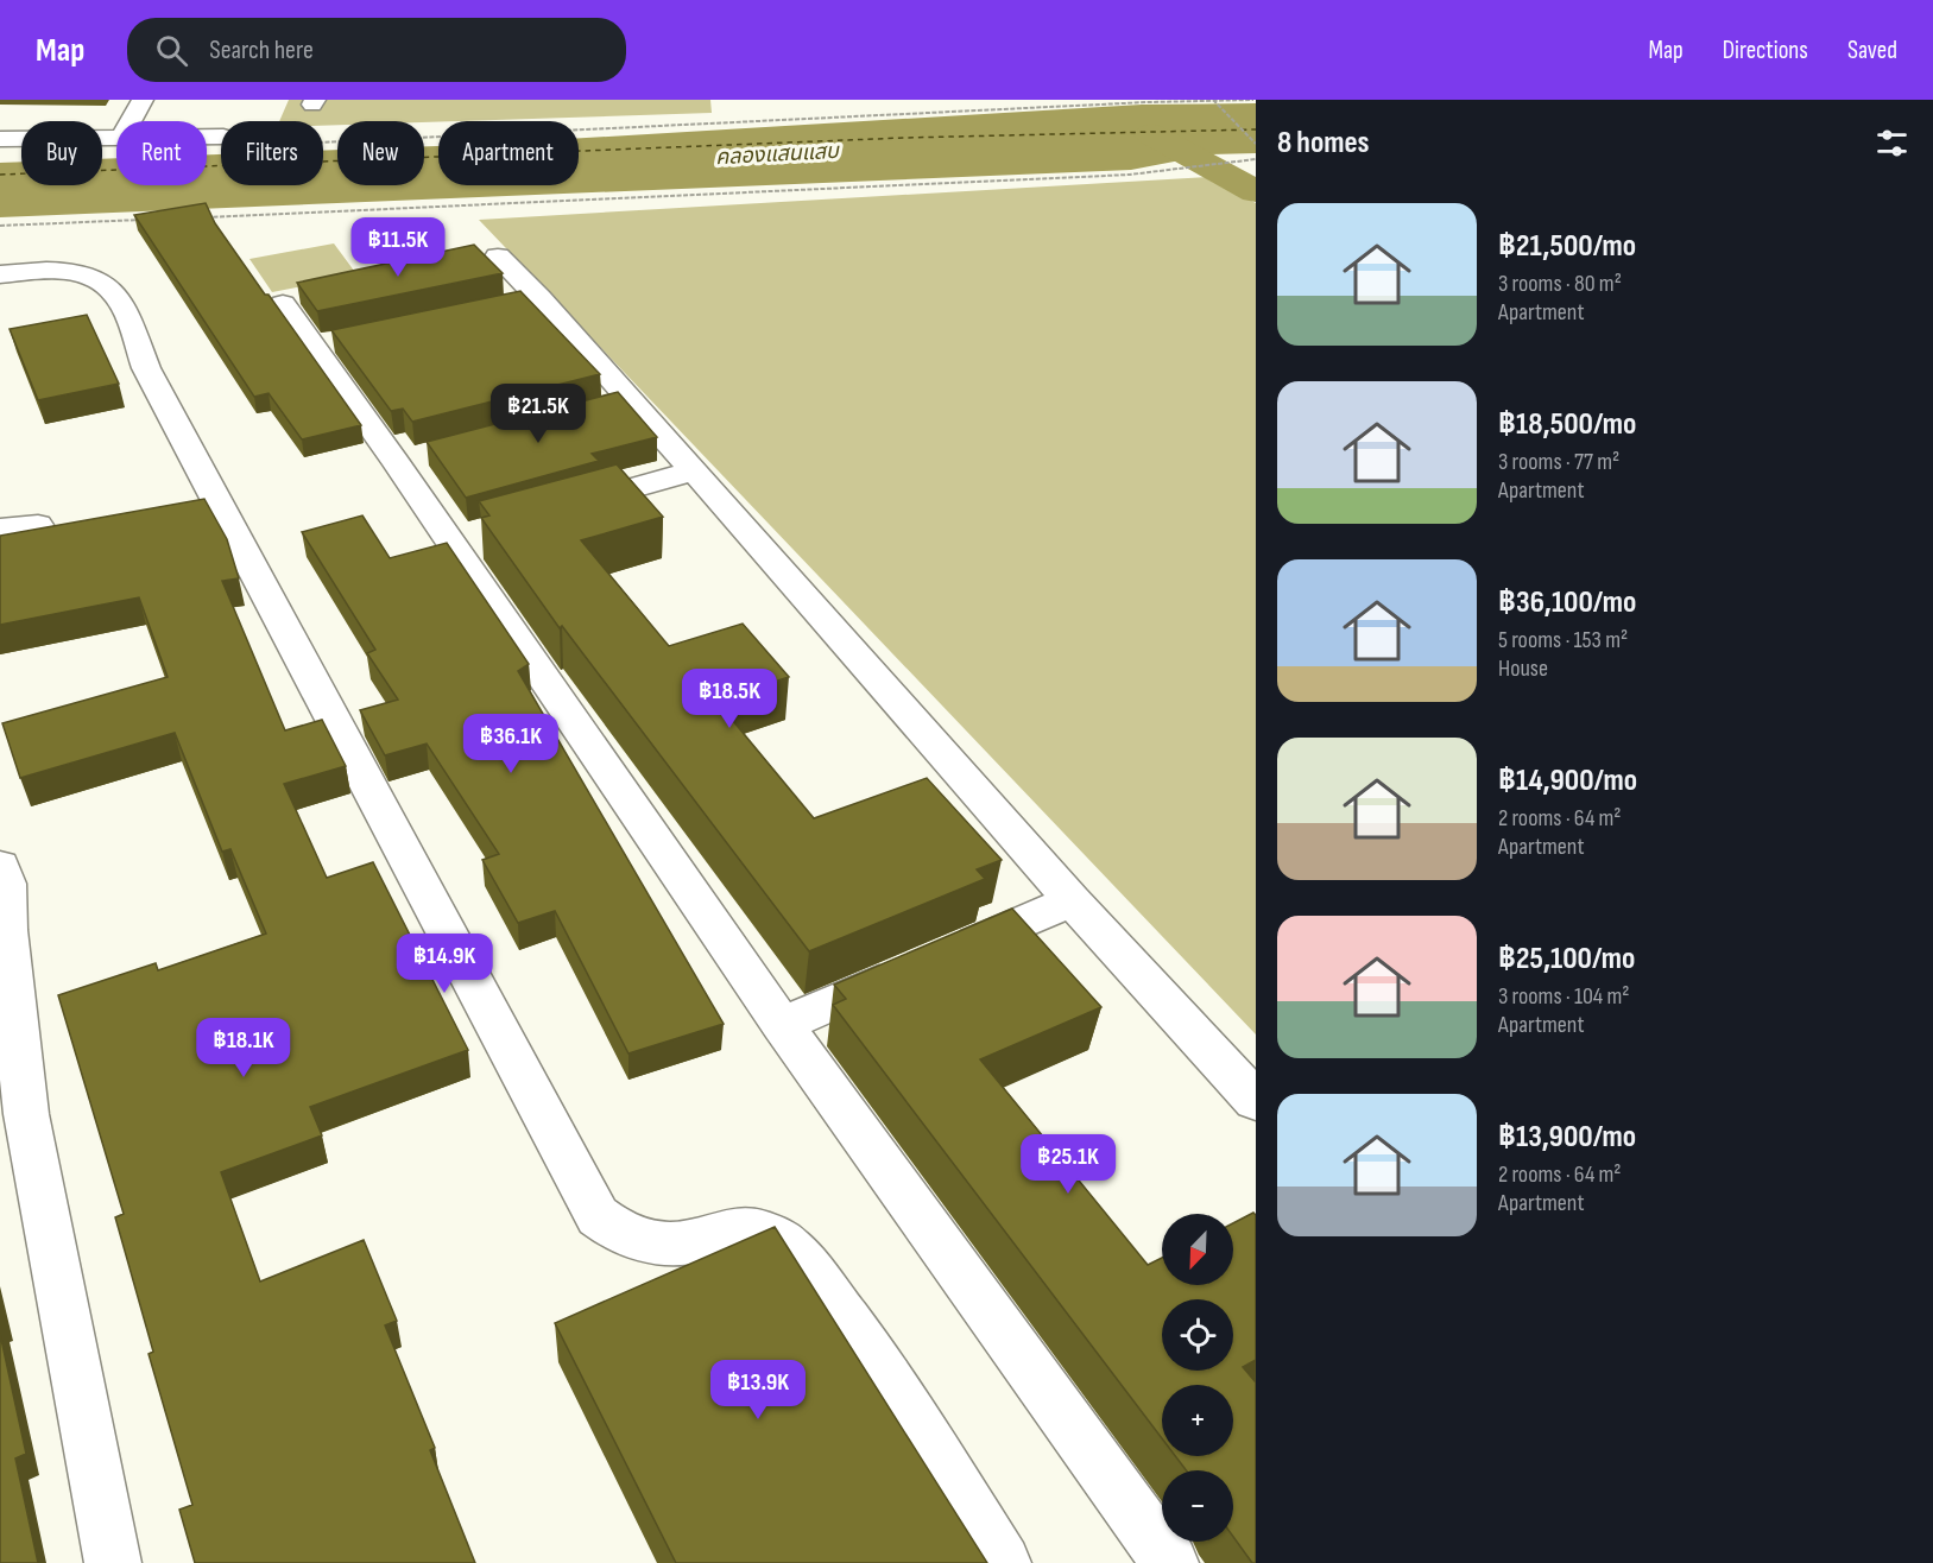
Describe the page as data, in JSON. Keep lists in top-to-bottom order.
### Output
{
  "water": ["คลองแสนแสบ"],
  "north": "bottom left",
  "page": {
    "header": "Map",
    "search": "Search here",
    "nav": ["Map", "Directions", "Saved"],
    "heading": "8 homes",
    "chip": [
      "Buy",
      "Rent",
      "Filters",
      "New",
      "Apartment"
    ],
    "list": [
      {
        "name": "฿21,500/mo",
        "note": "3 rooms · 80 m² · Apartment"
      },
      {
        "name": "฿18,500/mo",
        "note": "3 rooms · 77 m² · Apartment"
      },
      {
        "name": "฿36,100/mo",
        "note": "5 rooms · 153 m² · House"
      },
      {
        "name": "฿14,900/mo",
        "note": "2 rooms · 64 m² · Apartment"
      },
      {
        "name": "฿25,100/mo",
        "note": "3 rooms · 104 m² · Apartment"
      },
      {
        "name": "฿13,900/mo",
        "note": "2 rooms · 64 m² · Apartment"
      }
    ],
    "price": [
      "฿11.5K",
      "฿21.5K",
      "฿18.5K",
      "฿36.1K",
      "฿14.9K",
      "฿18.1K",
      "฿25.1K",
      "฿13.9K"
    ],
    "map_buttons": ["+", "−"]
  }
}
